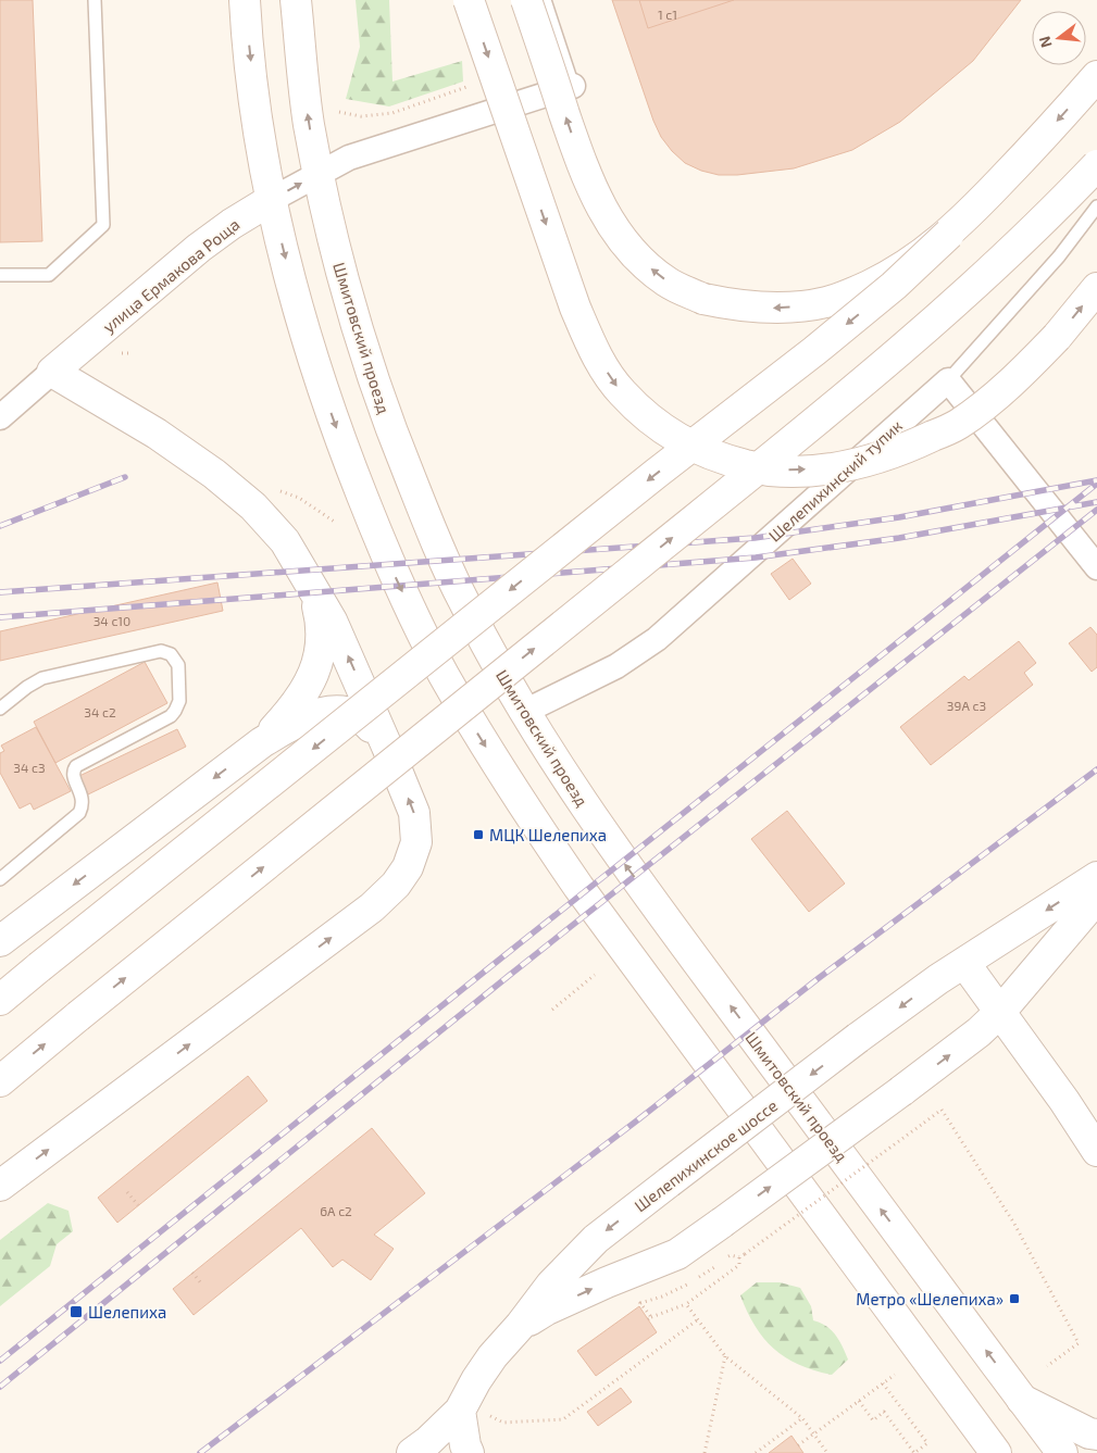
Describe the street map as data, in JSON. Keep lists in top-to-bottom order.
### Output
{
  "streets": {
    "main road": ["улица Ермакова Роща", "Шмитовский проезд", "Шелепихинское шоссе"],
    "street": ["Шелепихинский тупик"]
  },
  "crossings": [
    ["улица Ермакова Роща", "Шмитовский проезд"],
    ["Шмитовский проезд", "Шелепихинский тупик"]
  ],
  "places": {
    "transit": ["МЦК Шелепиха", "Метро «Шелепиха»", "Шелепиха"]
  },
  "house_numbers": [
    "1 с1",
    "34 с10",
    "39А с3",
    "34 с2",
    "34 с3",
    "6А с2"
  ],
  "north": "left"
}
